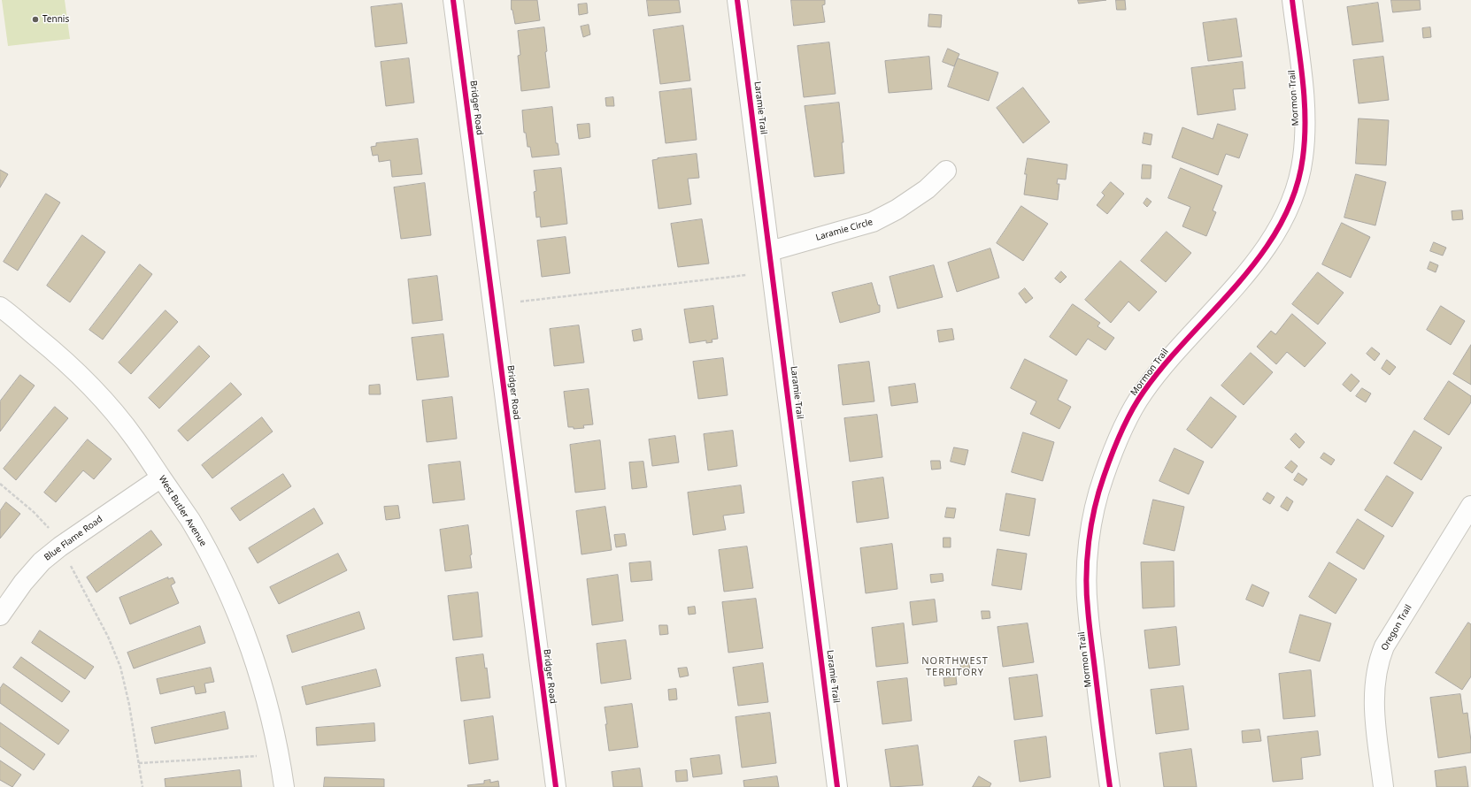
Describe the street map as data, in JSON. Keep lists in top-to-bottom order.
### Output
{
  "streets": {
    "street": [
      "Mormon Trail",
      "Bridger Road",
      "Laramie Trail",
      "Laramie Circle",
      "West Butler Avenue",
      "Blue Flame Road",
      "Oregon Trail"
    ]
  },
  "crossings": [
    ["Laramie Trail", "Laramie Circle"],
    ["West Butler Avenue", "Blue Flame Road"]
  ],
  "districts": ["NORTHWEST TERRITORY"],
  "places": ["Tennis"]
}
